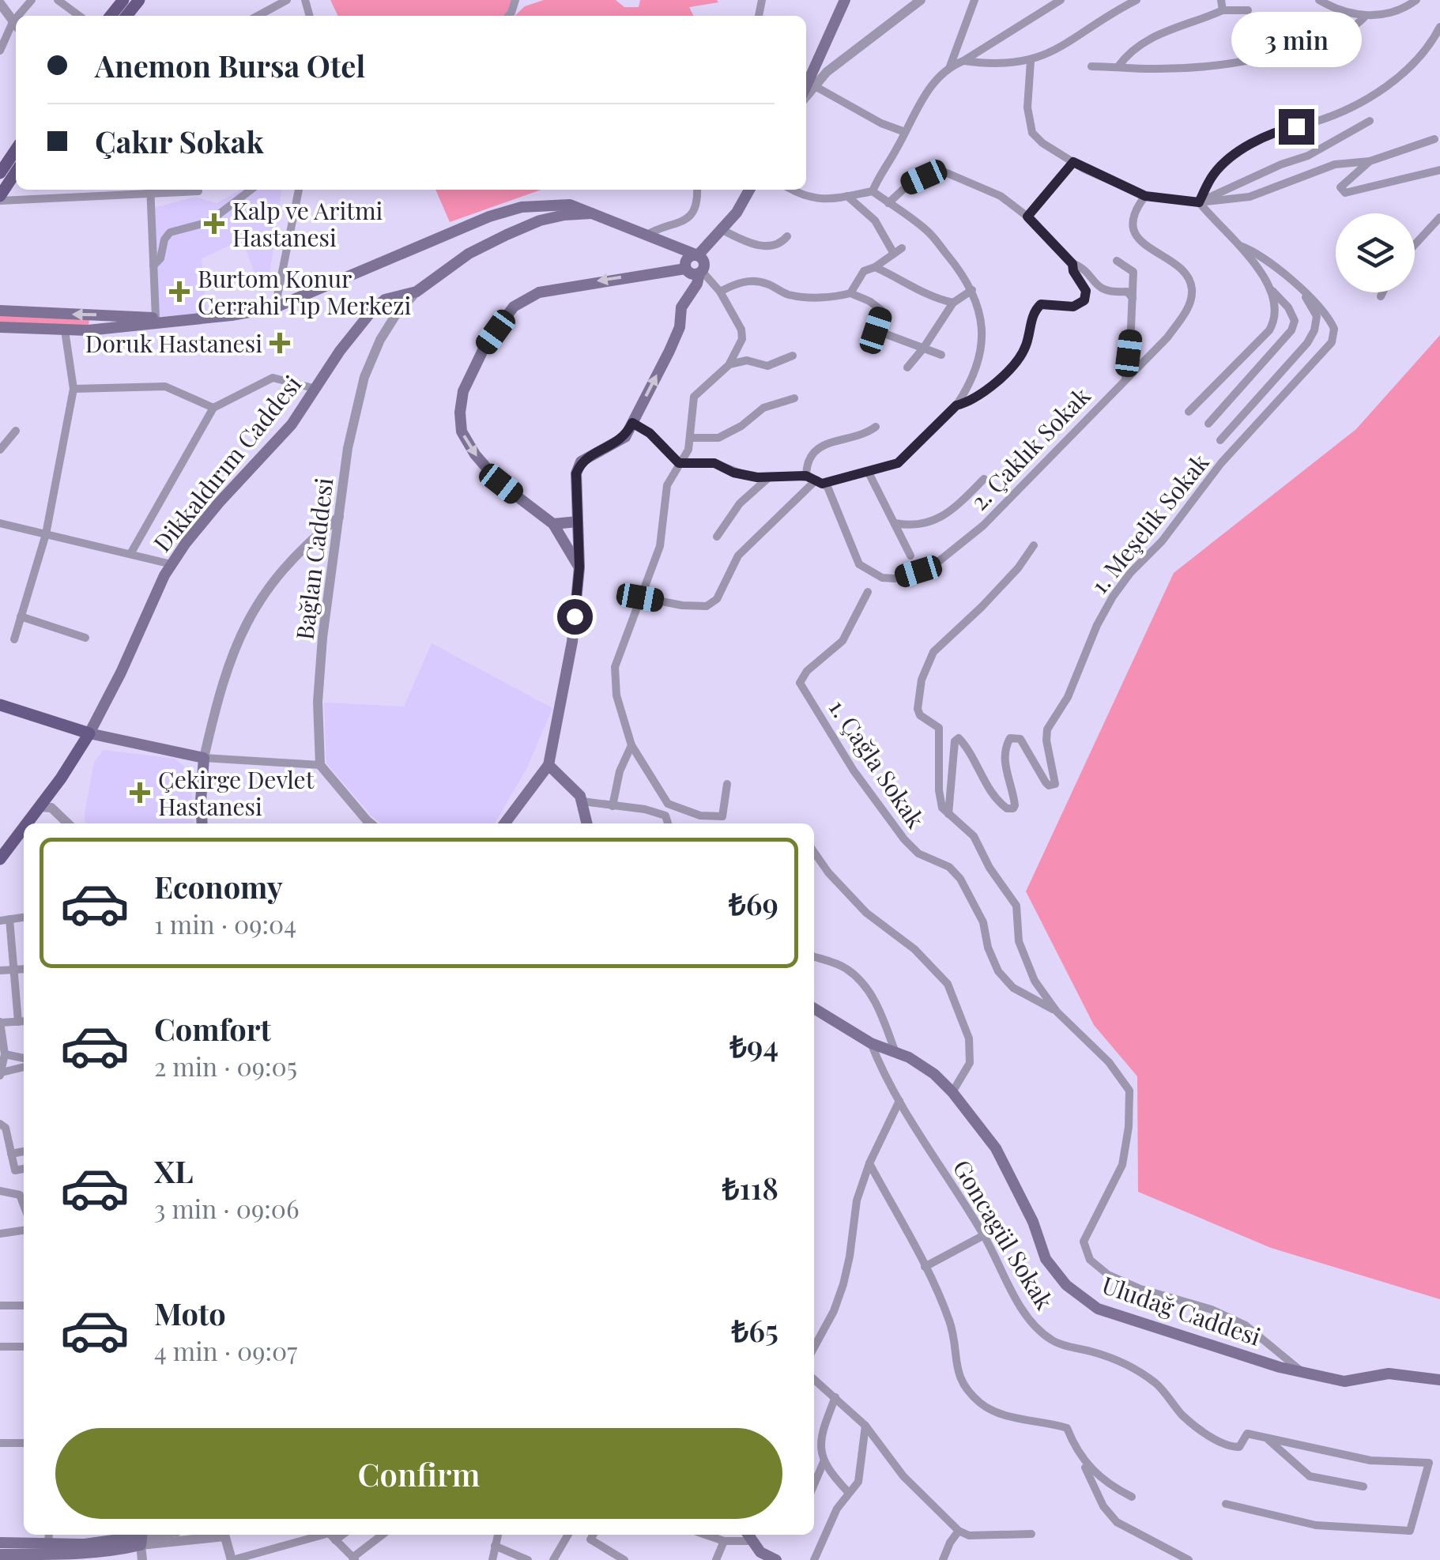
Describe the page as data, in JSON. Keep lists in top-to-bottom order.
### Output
{
  "streets": {
    "main road": ["Dikkaldırım Caddesi", "Uludağ Caddesi"],
    "street": [
      "2. Çaklık Sokak",
      "1. Meşelik Sokak",
      "Bağlan Caddesi",
      "1. Çağla Sokak",
      "Goncagül Sokak"
    ]
  },
  "crossings": [
    ["Dikkaldırım Caddesi", "Bağlan Caddesi"],
    ["Goncagül Sokak", "Uludağ Caddesi"]
  ],
  "places": {
    "health": [
      "Kalp ve Aritmi Hastanesi",
      "Burtom Konur Cerrahi Tıp Merkezi",
      "Doruk Hastanesi",
      "Çekirge Devlet Hastanesi"
    ]
  },
  "page": {
    "bubble": "3 min",
    "banner": ["Anemon Bursa Otel", "Çakır Sokak"],
    "list": [
      {
        "name": "Economy",
        "note": "1 min · 09:04",
        "value": "₺69"
      },
      {
        "name": "Comfort",
        "note": "2 min · 09:05",
        "value": "₺94"
      },
      {
        "name": "XL",
        "note": "3 min · 09:06",
        "value": "₺118"
      },
      {
        "name": "Moto",
        "note": "4 min · 09:07",
        "value": "₺65"
      }
    ],
    "buttons": "Confirm"
  }
}
